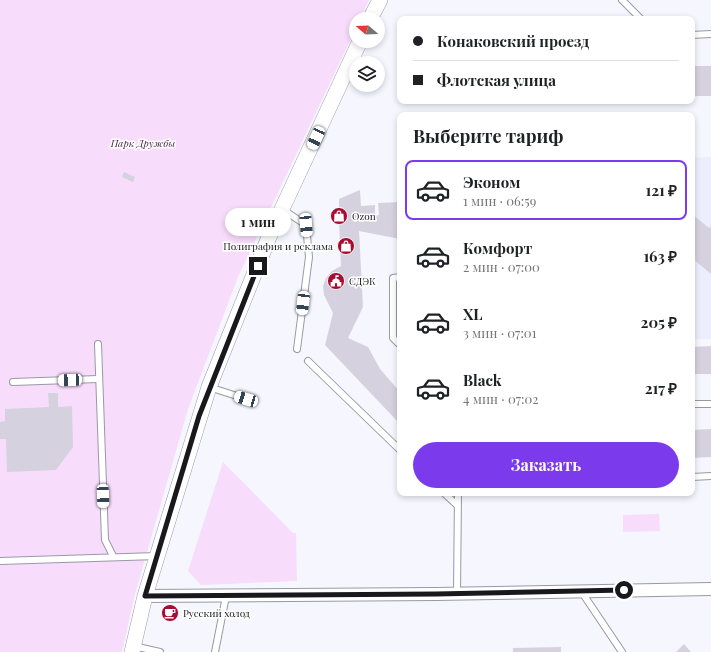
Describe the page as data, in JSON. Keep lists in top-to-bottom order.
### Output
{
  "parks": ["Парк Дружбы"],
  "places": {
    "shop": ["Ozon", "Полиграфия и реклама"],
    "public building": ["СДЭК"],
    "cafe": ["Русский холод"]
  },
  "north": "left",
  "page": {
    "banner": ["Конаковский проезд", "Флотская улица"],
    "heading": "Выберите тариф",
    "list": [
      {
        "name": "Эконом",
        "note": "1 мин · 06:59",
        "value": "121 ₽"
      },
      {
        "name": "Комфорт",
        "note": "2 мин · 07:00",
        "value": "163 ₽"
      },
      {
        "name": "XL",
        "note": "3 мин · 07:01",
        "value": "205 ₽"
      },
      {
        "name": "Black",
        "note": "4 мин · 07:02",
        "value": "217 ₽"
      }
    ],
    "bubble": "1 мин",
    "buttons": "Заказать"
  }
}
